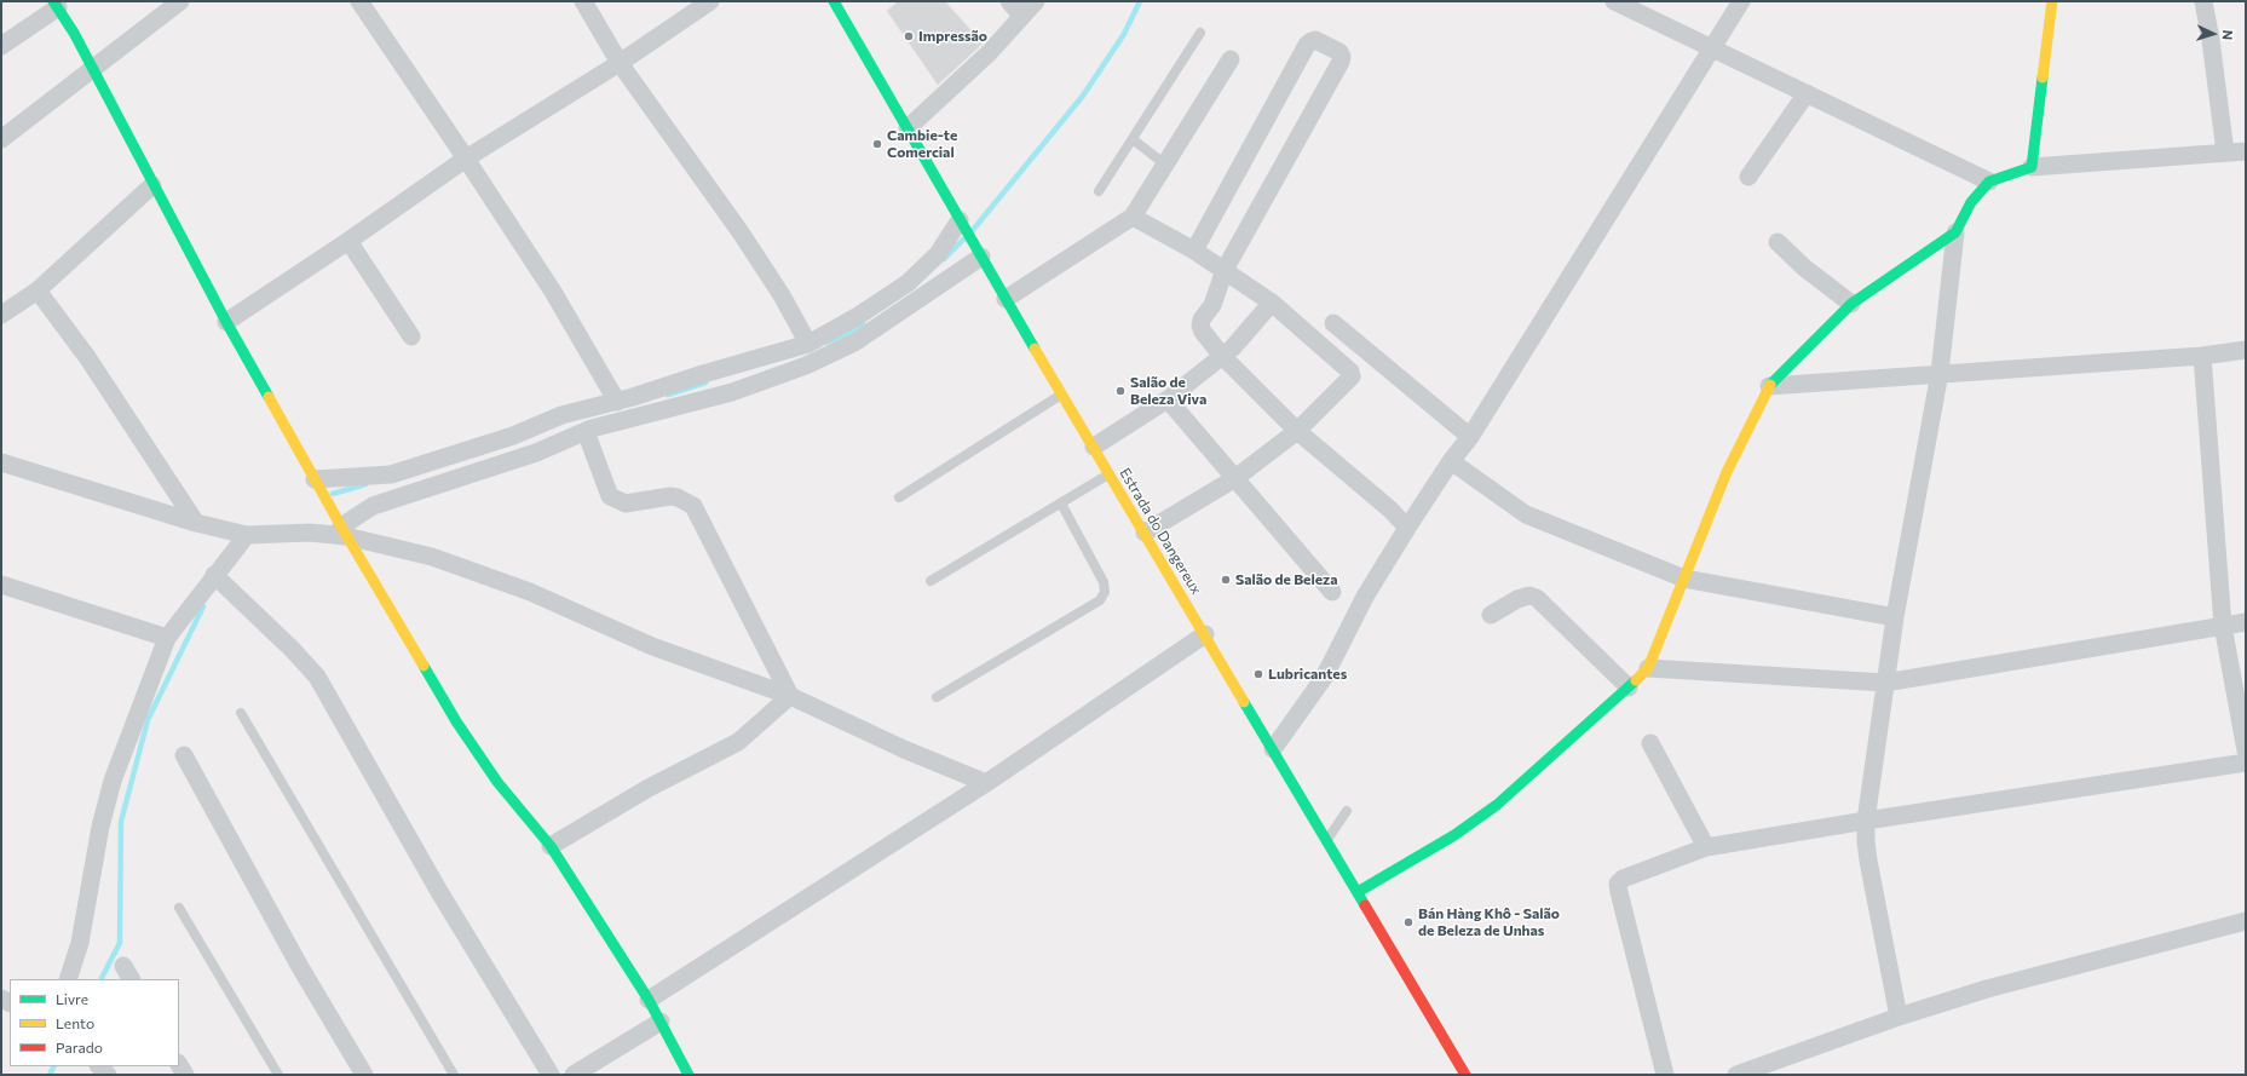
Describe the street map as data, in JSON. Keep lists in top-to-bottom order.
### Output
{
  "streets": {
    "street": ["Estrada do Dangereux"]
  },
  "places": [
    "Impressão",
    "Cambie-te Comercial",
    "Salão de Beleza Viva",
    "Salão de Beleza",
    "Lubricantes",
    "Bán Hàng Khô - Salão de Beleza de Unhas"
  ],
  "legend": ["Livre", "Lento", "Parado"],
  "north": "right"
}
